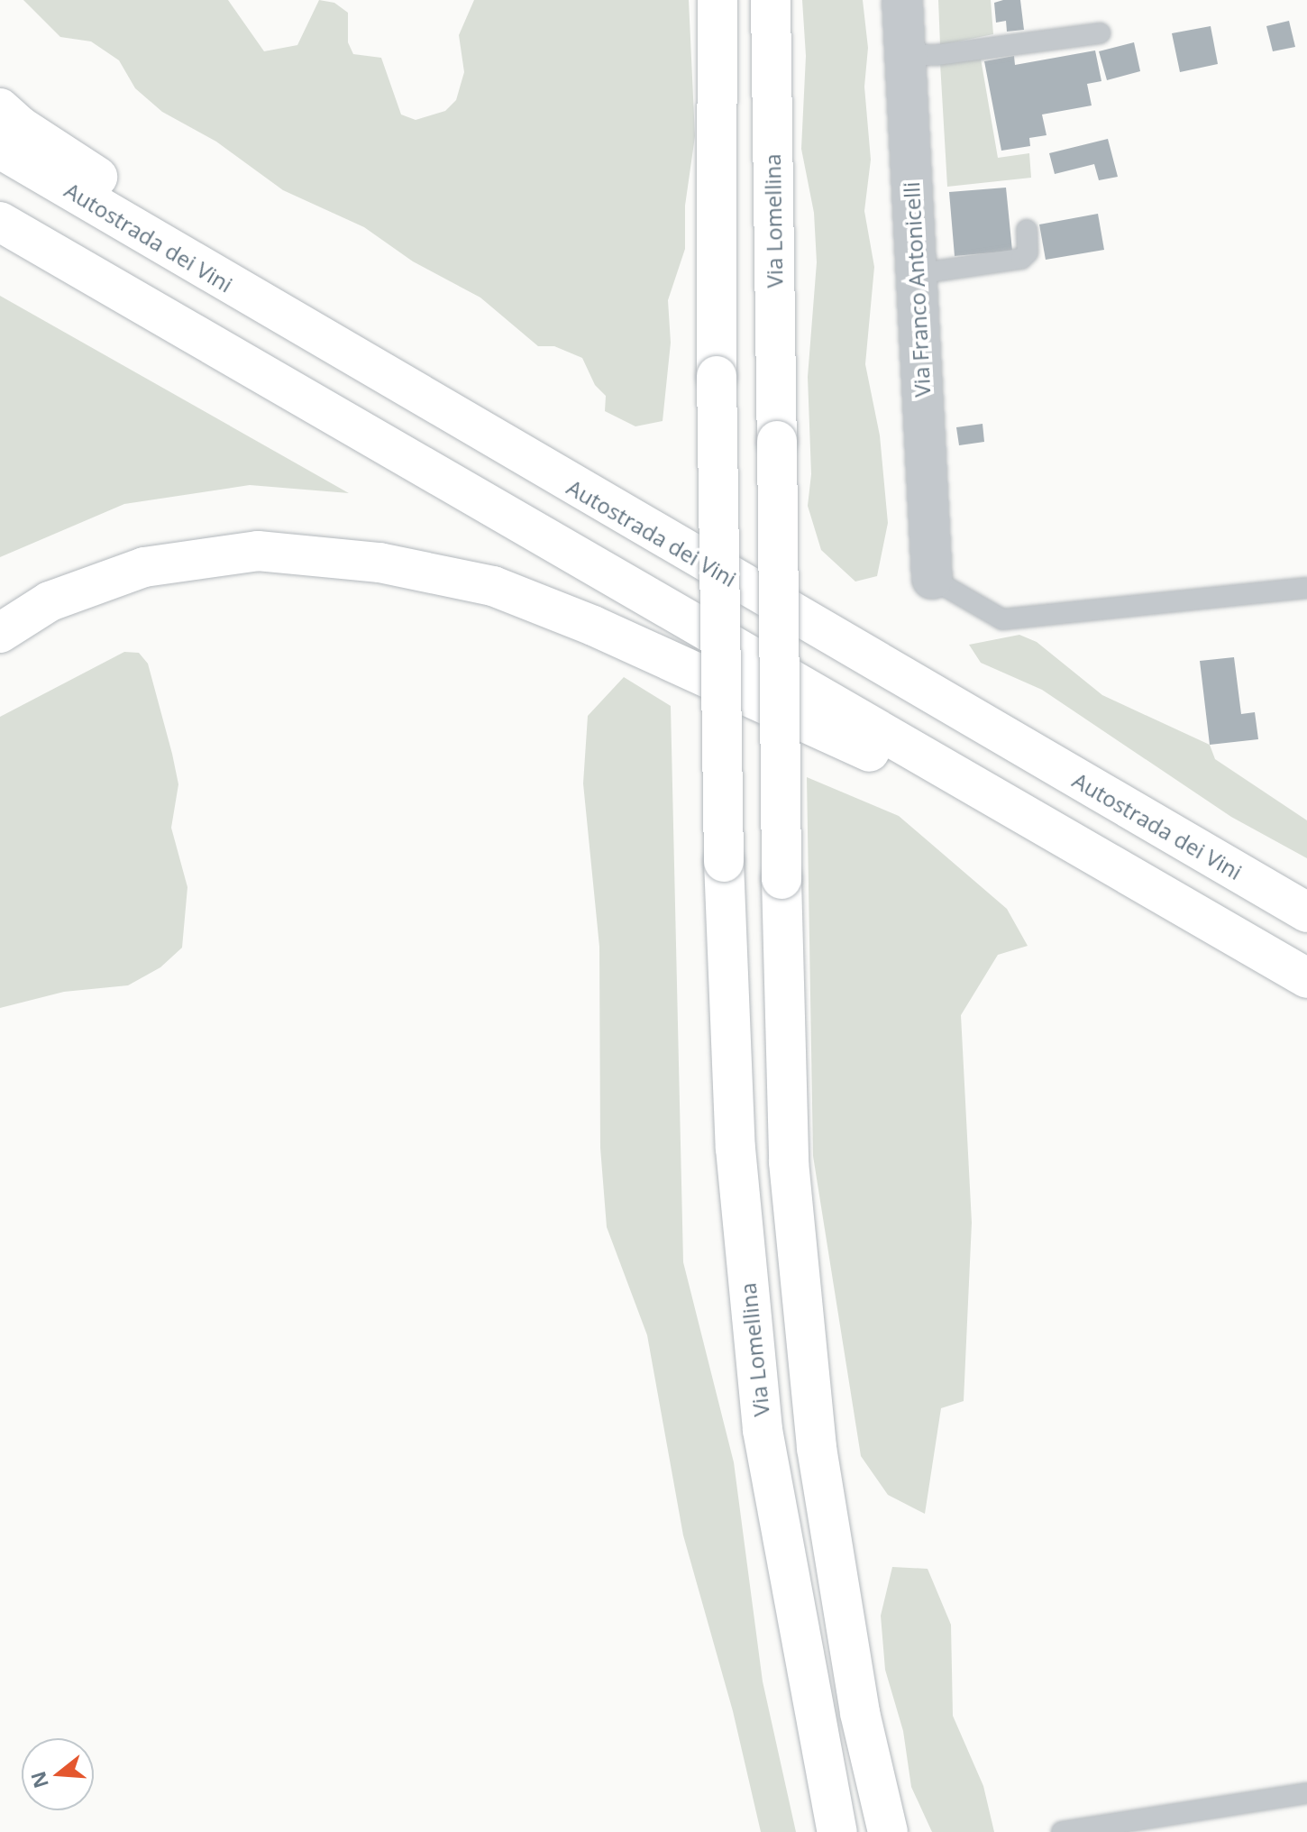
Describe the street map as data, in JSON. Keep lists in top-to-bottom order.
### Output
{
  "streets": {
    "main road": ["Via Lomellina", "Autostrada dei Vini"],
    "street": ["Via Franco Antonicelli"]
  },
  "north": "left"
}
